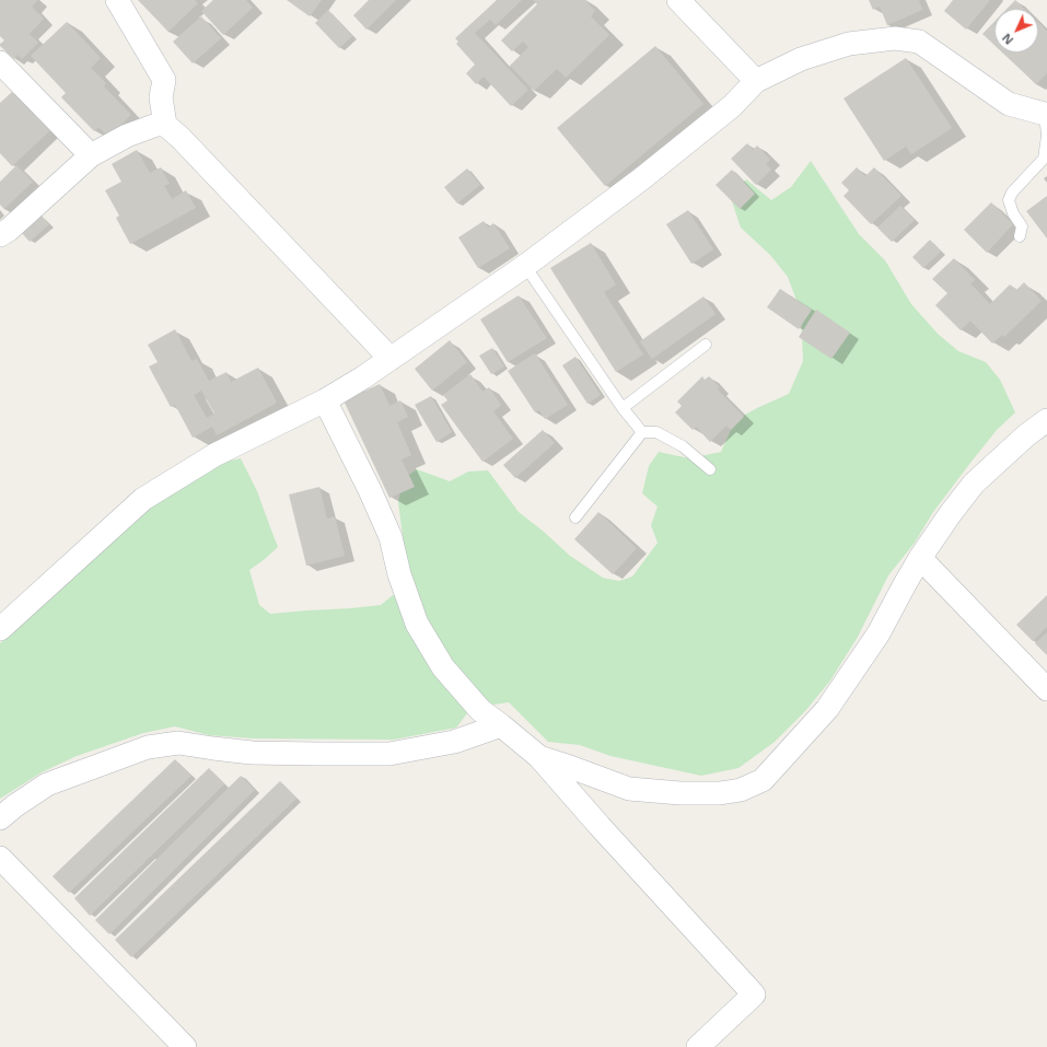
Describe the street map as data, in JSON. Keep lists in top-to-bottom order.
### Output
{
  "north": "bottom left"
}
